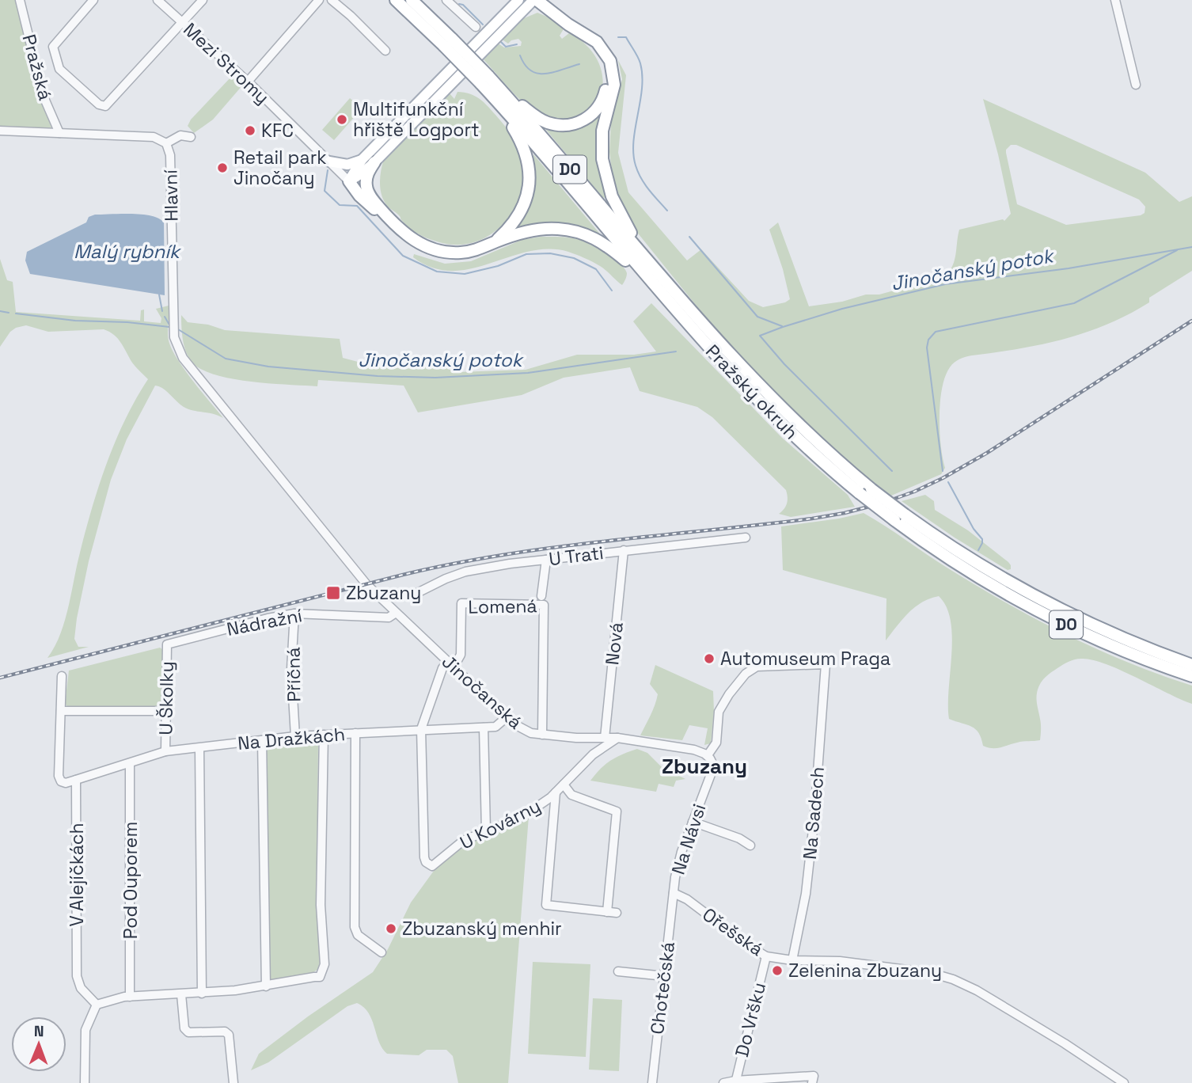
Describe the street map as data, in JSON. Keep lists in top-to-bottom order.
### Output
{
  "streets": {
    "highway": ["D0", "Pražský okruh"],
    "street": [
      "Mezi Stromy",
      "Pražská",
      "Hlavní",
      "U Trati",
      "Lomená",
      "Nádražní",
      "Nová",
      "Příčná",
      "Jinočanská",
      "U Školky",
      "Na Dražkách",
      "Na Sadech",
      "U Kovárny",
      "Na Návsi",
      "V Alejíčkách",
      "Pod Ouporem",
      "Ořešská",
      "Chotečská",
      "Do Vršku"
    ]
  },
  "crossings": [
    ["Pražská", "Hlavní"],
    ["Hlavní", "Jinočanská"],
    ["U Trati", "Nová"],
    ["Lomená", "Jinočanská"],
    ["Nádražní", "Příčná"],
    ["Nádražní", "Jinočanská"],
    ["Nádražní", "U Školky"],
    ["Nová", "Jinočanská"],
    ["Příčná", "Na Dražkách"],
    ["Jinočanská", "Na Dražkách"],
    ["Jinočanská", "Na Sadech"],
    ["Jinočanská", "U Kovárny"],
    ["Jinočanská", "Na Návsi"],
    ["U Školky", "Na Dražkách"],
    ["Na Dražkách", "U Kovárny"],
    ["Na Dražkách", "V Alejíčkách"],
    ["Na Dražkách", "Pod Ouporem"],
    ["Na Sadech", "Na Návsi"],
    ["Na Sadech", "Ořešská"],
    ["Na Návsi", "Ořešská"],
    ["Na Návsi", "Chotečská"],
    ["Ořešská", "Chotečská"],
    ["Ořešská", "Do Vršku"]
  ],
  "districts": ["Zbuzany"],
  "water": ["Malý rybník", "Jinočanský potok"],
  "places": {
    "other": [
      "Multifunkční hřiště Logport",
      "KFC",
      "Retail park Jinočany",
      "Automuseum Praga",
      "Zbuzanský menhir",
      "Zelenina Zbuzany"
    ],
    "transit": ["Zbuzany"]
  },
  "north": "top"
}
